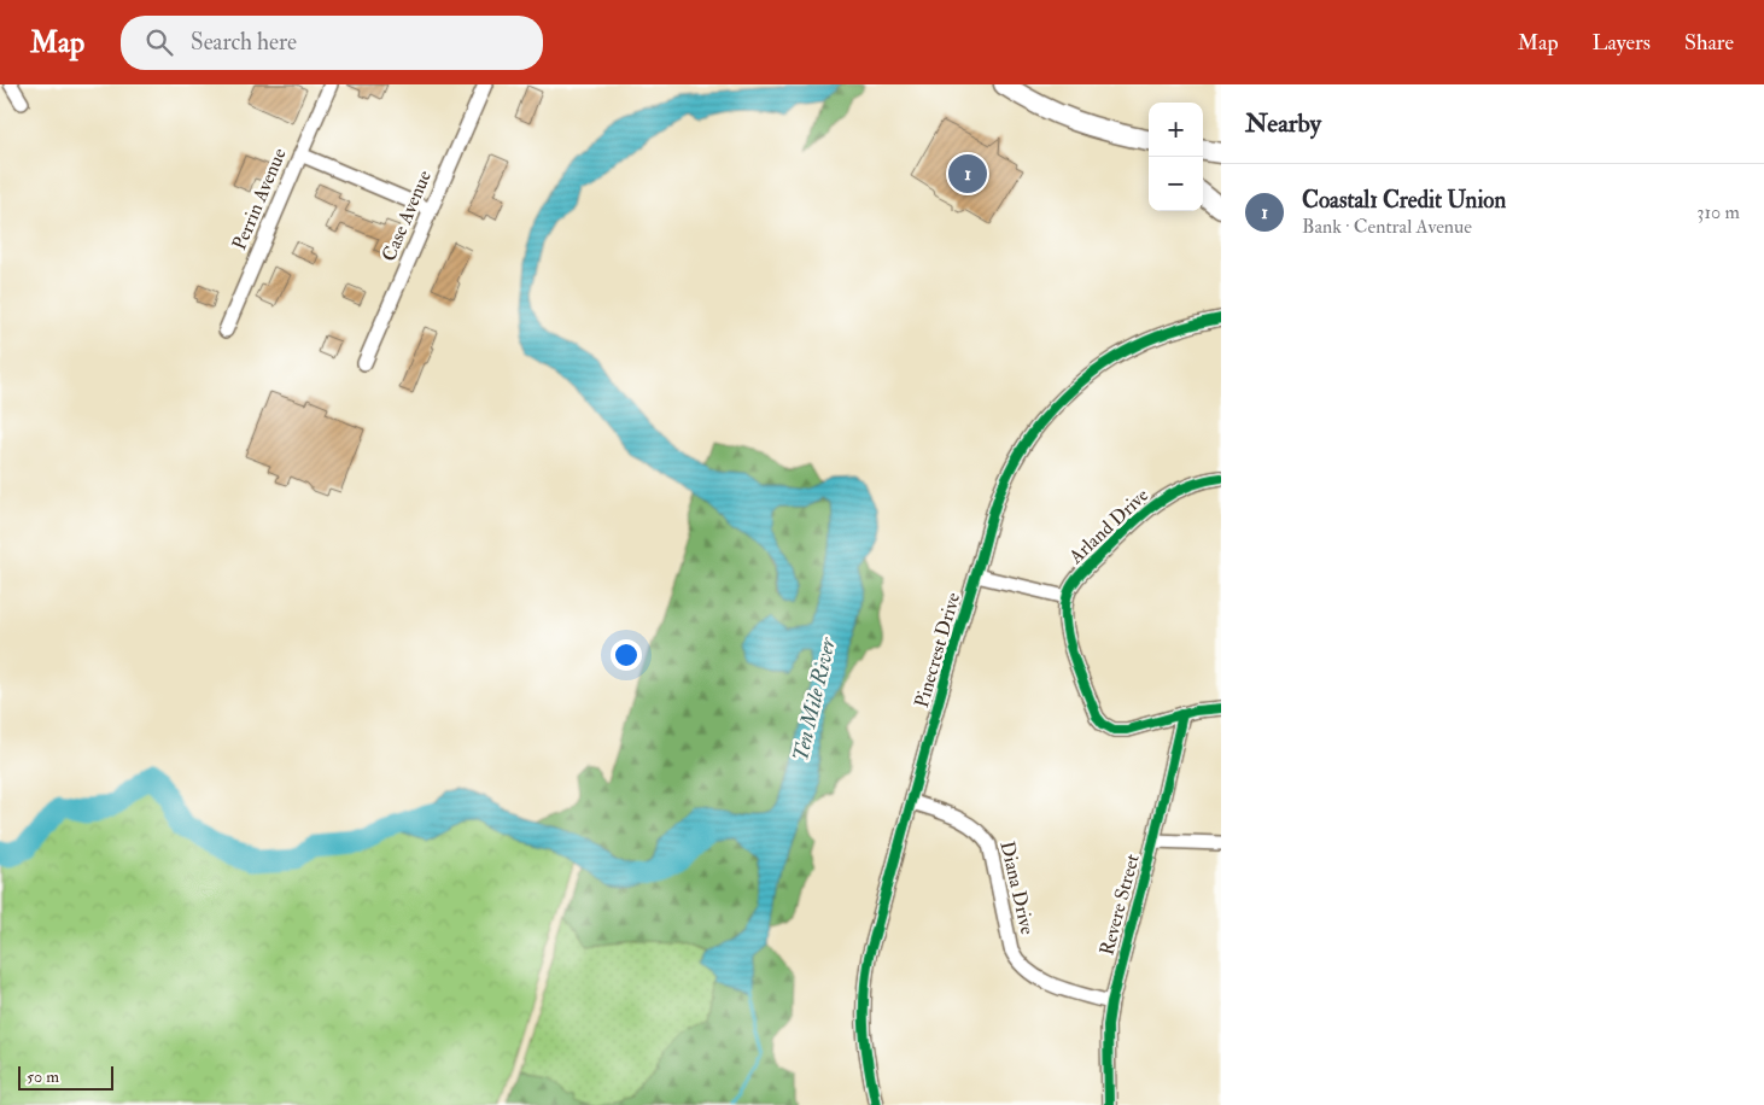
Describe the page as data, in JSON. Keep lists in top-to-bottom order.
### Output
{
  "streets": {
    "street": [
      "Perrin Avenue",
      "Case Avenue",
      "Arland Drive",
      "Pinecrest Drive",
      "Diana Drive",
      "Revere Street"
    ]
  },
  "crossings": [
    ["Pinecrest Drive", "Diana Drive"],
    ["Diana Drive", "Revere Street"]
  ],
  "water": ["Ten Mile River"],
  "scale_bar": "50 m",
  "page": {
    "header": "Map",
    "search": "Search here",
    "nav": ["Map", "Layers", "Share"],
    "heading": "Nearby",
    "map_buttons": ["+", "−"],
    "pins": "1",
    "list": [
      {
        "mark": "1",
        "name": "Coastal1 Credit Union",
        "note": "Bank · Central Avenue",
        "value": "310 m"
      }
    ],
    "scale": "50 m"
  }
}
